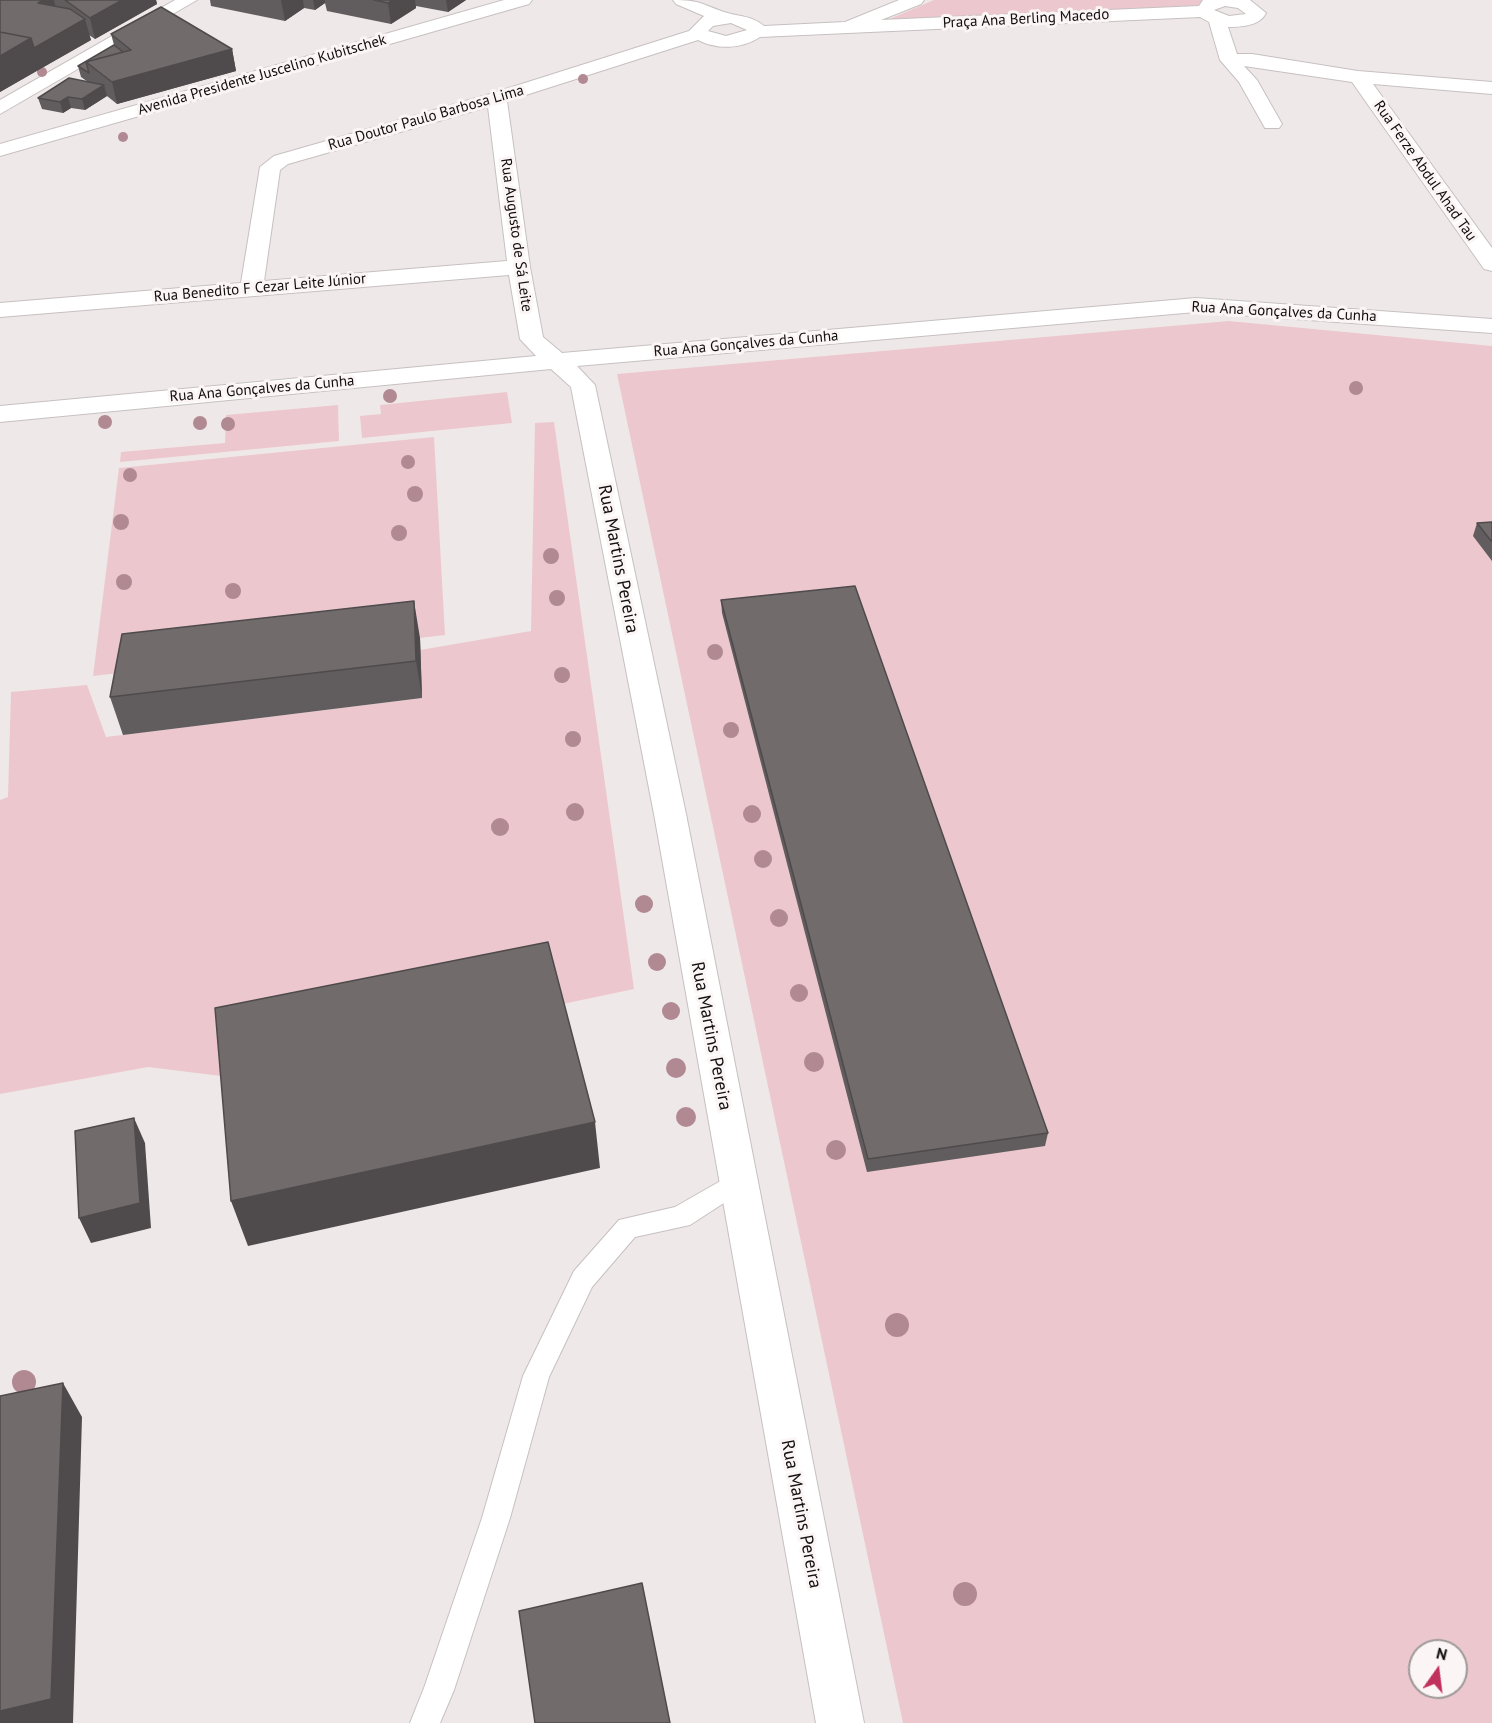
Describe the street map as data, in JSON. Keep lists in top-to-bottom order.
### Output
{
  "streets": {
    "street": [
      "Praça Ana Berling Macedo",
      "Avenida Presidente Juscelino Kubitschek",
      "Rua Doutor Paulo Barbosa Lima",
      "Rua Ferze Abdul Ahad Tau",
      "Rua Augusto de Sá Leite",
      "Rua Benedito F Cezar Leite Júnior",
      "Rua Ana Gonçalves da Cunha",
      "Rua Martins Pereira"
    ]
  },
  "crossings": [
    ["Rua Doutor Paulo Barbosa Lima", "Rua Augusto de Sá Leite"],
    ["Rua Doutor Paulo Barbosa Lima", "Rua Benedito F Cezar Leite Júnior"],
    ["Rua Augusto de Sá Leite", "Rua Benedito F Cezar Leite Júnior"],
    ["Rua Augusto de Sá Leite", "Rua Ana Gonçalves da Cunha"],
    ["Rua Augusto de Sá Leite", "Rua Martins Pereira"],
    ["Rua Ana Gonçalves da Cunha", "Rua Martins Pereira"]
  ],
  "north": "top"
}
